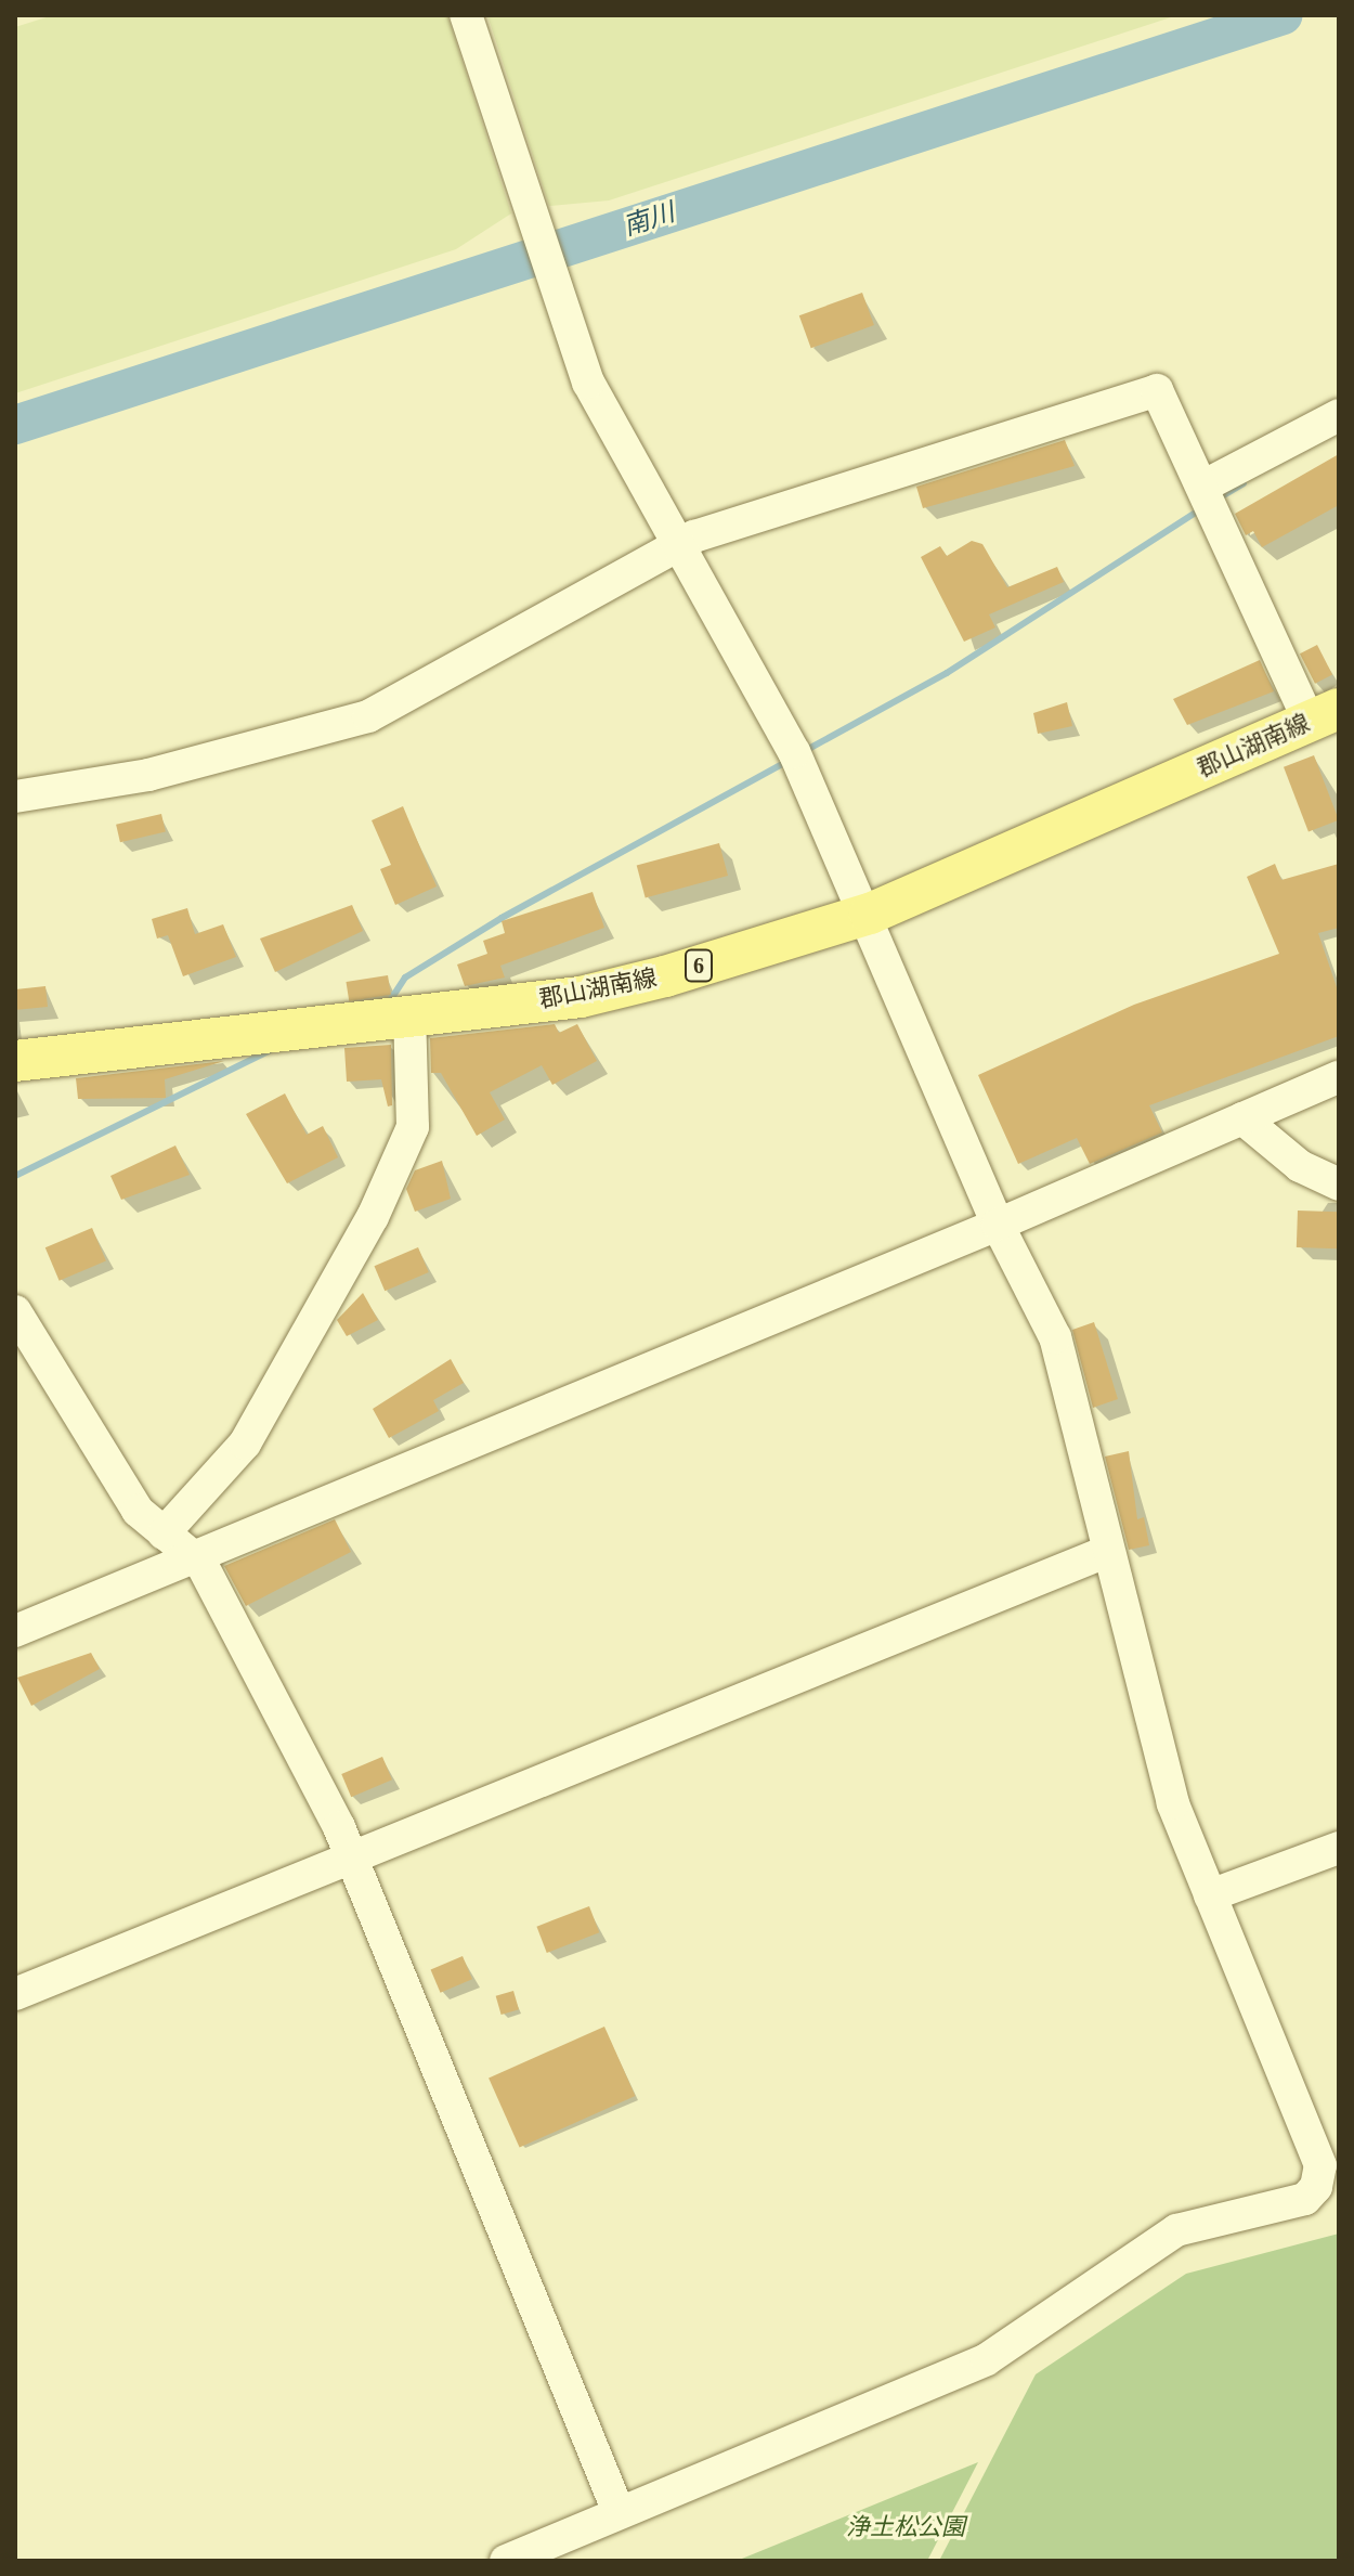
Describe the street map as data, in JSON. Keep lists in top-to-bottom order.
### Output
{
  "streets": {
    "main road": ["郡山湖南線", "6"]
  },
  "water": ["南川"],
  "parks": ["浄土松公園"]
}
